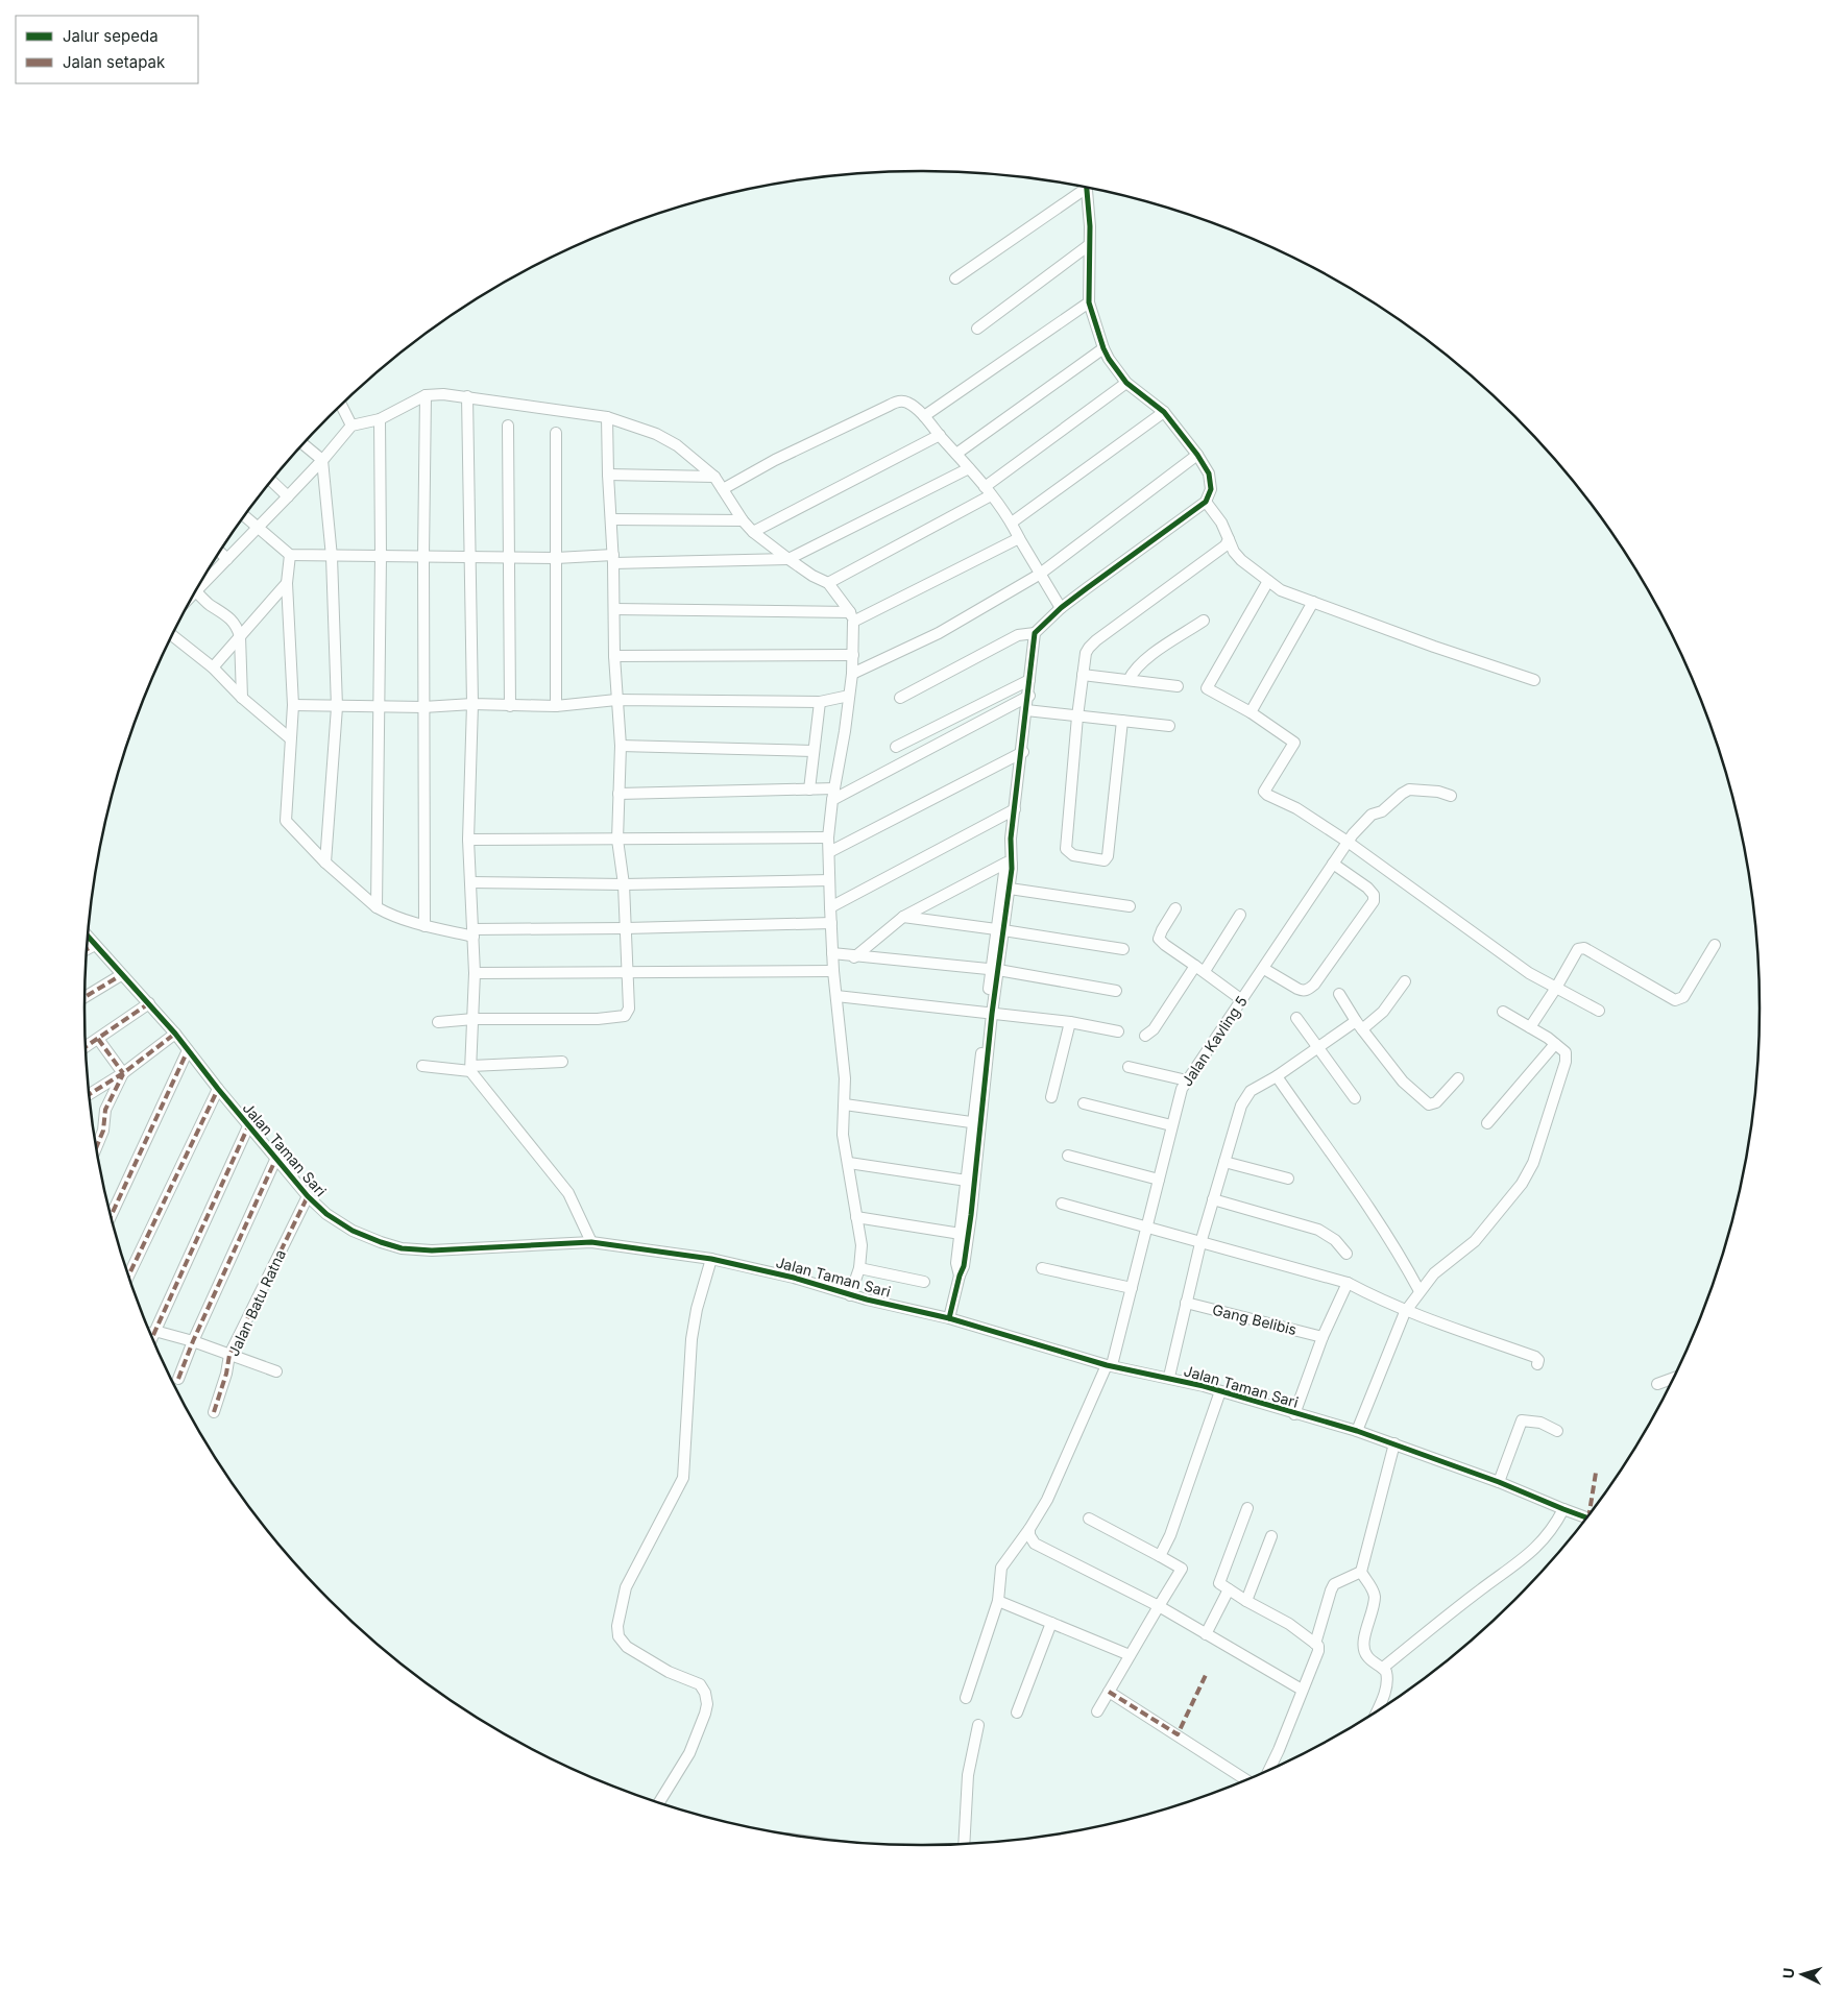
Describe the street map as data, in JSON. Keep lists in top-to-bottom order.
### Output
{
  "streets": {
    "street": [
      "Jalan Kavling 5",
      "Jalan Taman Sari",
      "Jalan Batu Ratna",
      "Gang Belibis"
    ]
  },
  "crossings": [
    ["Jalan Kavling 5", "Jalan Taman Sari"],
    ["Jalan Taman Sari", "Jalan Batu Ratna"]
  ],
  "legend": ["Jalur sepeda", "Jalan setapak"],
  "north": "left"
}
